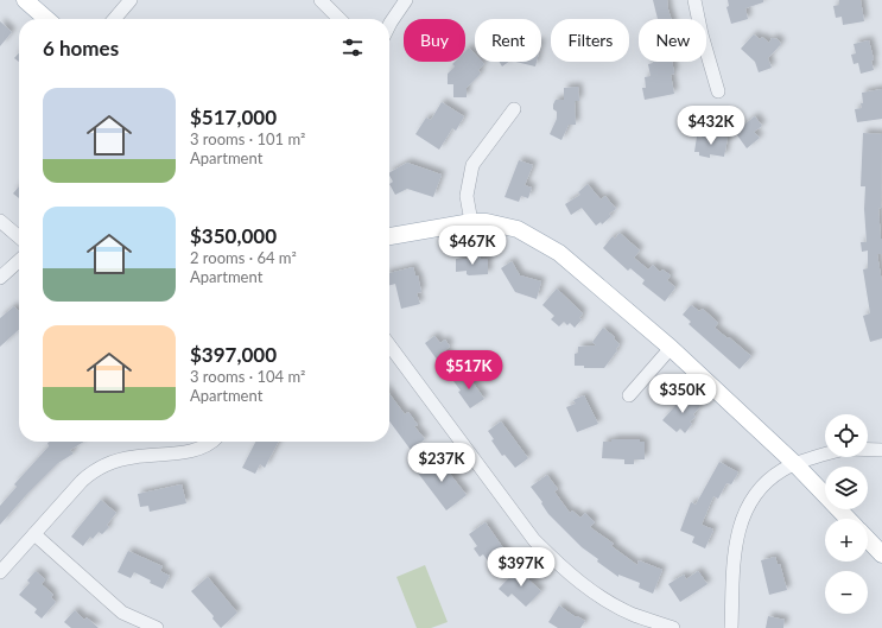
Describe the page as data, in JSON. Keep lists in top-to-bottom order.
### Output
{
  "page": {
    "chip": [
      "Buy",
      "Rent",
      "Filters",
      "New"
    ],
    "heading": "6 homes",
    "list": [
      {
        "name": "$517,000",
        "note": "3 rooms · 101 m² · Apartment"
      },
      {
        "name": "$350,000",
        "note": "2 rooms · 64 m² · Apartment"
      },
      {
        "name": "$397,000",
        "note": "3 rooms · 104 m² · Apartment"
      }
    ],
    "price": [
      "$432K",
      "$467K",
      "$517K",
      "$350K",
      "$237K",
      "$397K"
    ],
    "map_buttons": ["+", "−"]
  }
}
